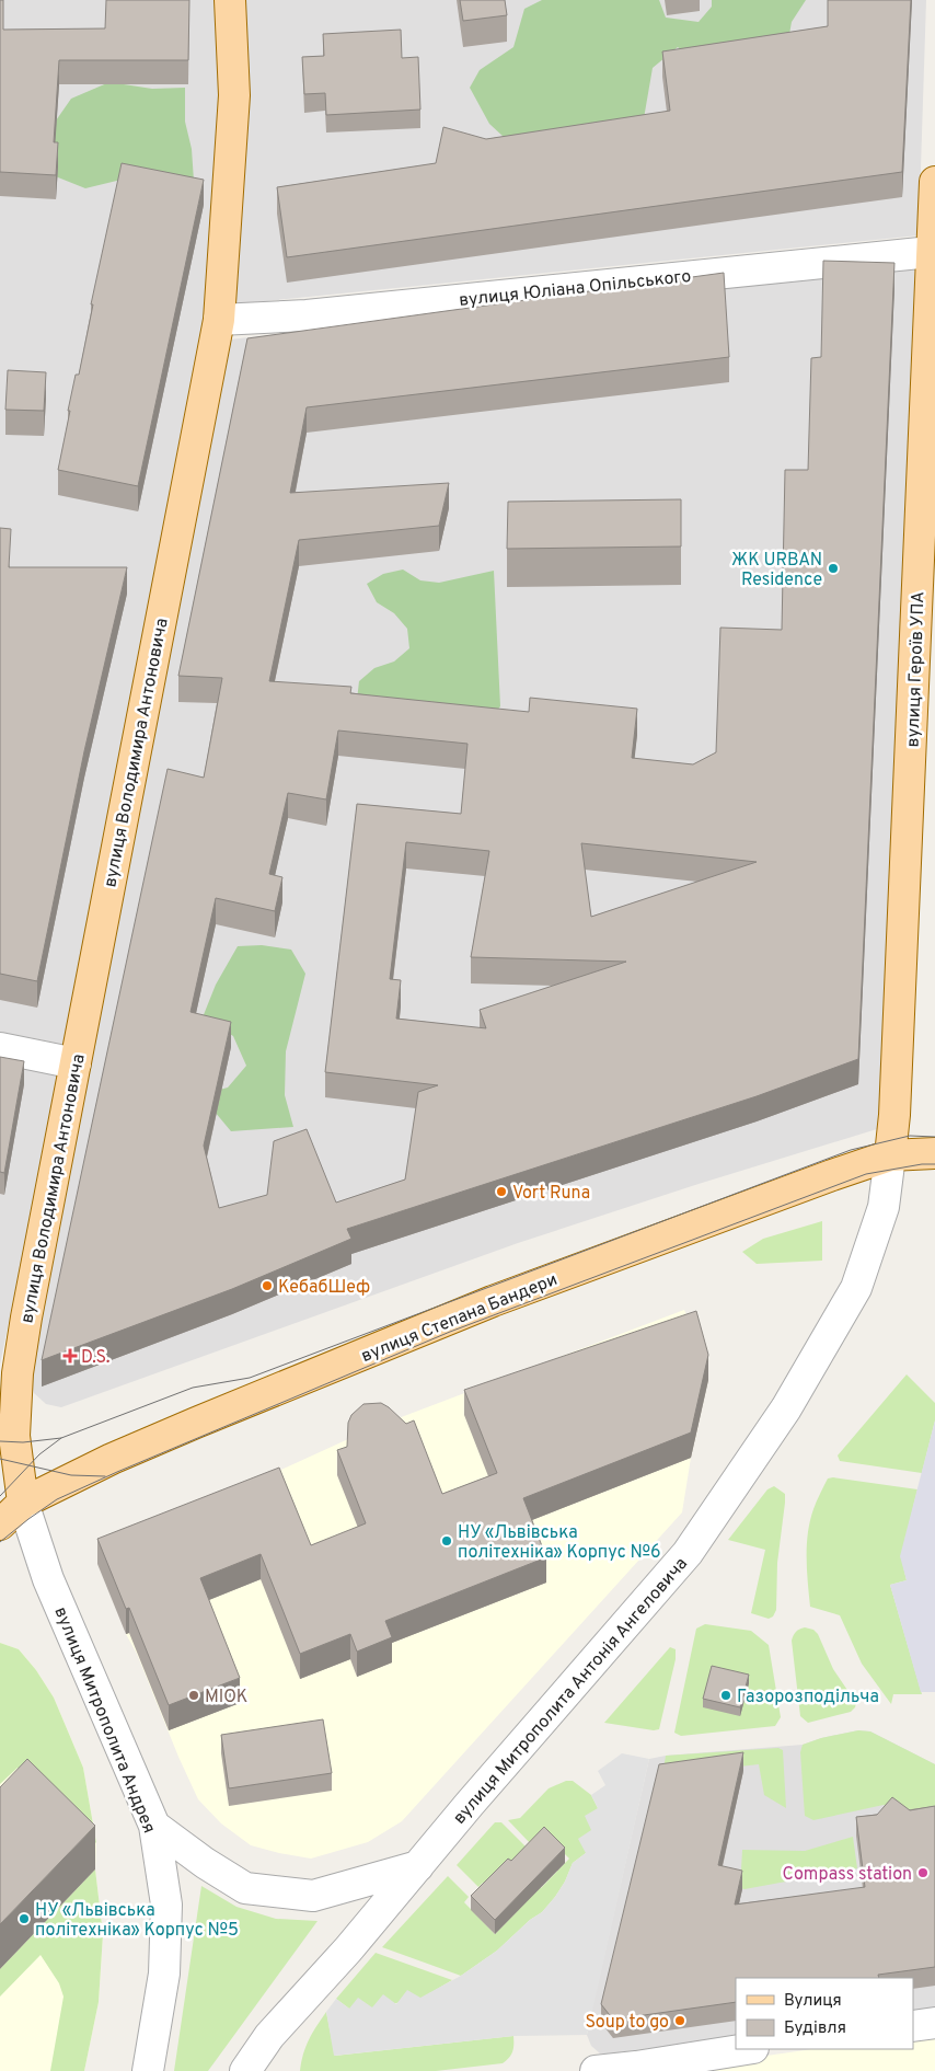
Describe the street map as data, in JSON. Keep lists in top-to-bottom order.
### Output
{
  "streets": {
    "main road": ["вулиця Героїв УПА", "вулиця Володимира Антоновича", "вулиця Степана Бандери"],
    "street": ["вулиця Юліана Опільського", "вулиця Митрополита Антонія Ангеловича", "вулиця Митрополита Андрея"]
  },
  "crossings": [
    ["вулиця Юліана Опільського", "вулиця Героїв УПА"],
    ["вулиця Юліана Опільського", "вулиця Володимира Антоновича"],
    ["вулиця Героїв УПА", "вулиця Степана Бандери"],
    ["вулиця Героїв УПА", "вулиця Митрополита Антонія Ангеловича"],
    ["вулиця Володимира Антоновича", "вулиця Степана Бандери"],
    ["вулиця Володимира Антоновича", "вулиця Митрополита Андрея"],
    ["вулиця Степана Бандери", "вулиця Митрополита Антонія Ангеловича"],
    ["вулиця Степана Бандери", "вулиця Митрополита Андрея"]
  ],
  "places": {
    "other": [
      "ЖК URBAN Residence",
      "Vort Runa",
      "КебабШеф",
      "НУ «Львівська політехніка» Корпус №6",
      "МІОК",
      "Газорозподільча",
      "Compass station",
      "НУ «Львівська політехніка» Корпус №5",
      "Soup to go"
    ],
    "health": ["D.S."]
  },
  "legend": ["Вулиця", "Будівля"]
}
